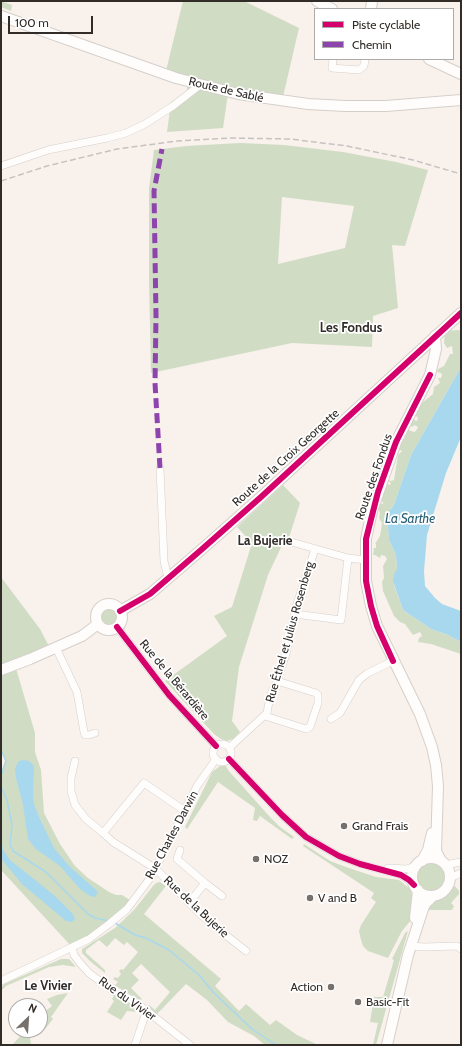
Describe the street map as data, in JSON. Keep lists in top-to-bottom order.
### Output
{
  "streets": {
    "street": [
      "Route de Sablé",
      "Route de la Croix Georgette",
      "Route des Fondus",
      "Rue Éthel et Julius Rosenberg",
      "Rue de la Bérardière",
      "Rue Charles Darwin",
      "Rue de la Bujerie",
      "Rue du Vivier"
    ]
  },
  "crossings": [
    ["Route de la Croix Georgette", "Route des Fondus"],
    ["Route de la Croix Georgette", "Rue de la Bérardière"],
    ["Route des Fondus", "Rue Éthel et Julius Rosenberg"],
    ["Rue Éthel et Julius Rosenberg", "Rue de la Bérardière"],
    ["Rue Éthel et Julius Rosenberg", "Rue Charles Darwin"],
    ["Rue de la Bérardière", "Rue Charles Darwin"],
    ["Rue Charles Darwin", "Rue de la Bujerie"],
    ["Rue Charles Darwin", "Rue du Vivier"]
  ],
  "districts": ["Les Fondus", "La Bujerie", "Le Vivier"],
  "water": ["La Sarthe"],
  "places": [
    "Grand Frais",
    "NOZ",
    "V and B",
    "Action",
    "Basic-Fit"
  ],
  "legend": ["Piste cyclable", "Chemin"],
  "scale_bar": "100 m",
  "north": "top right"
}
